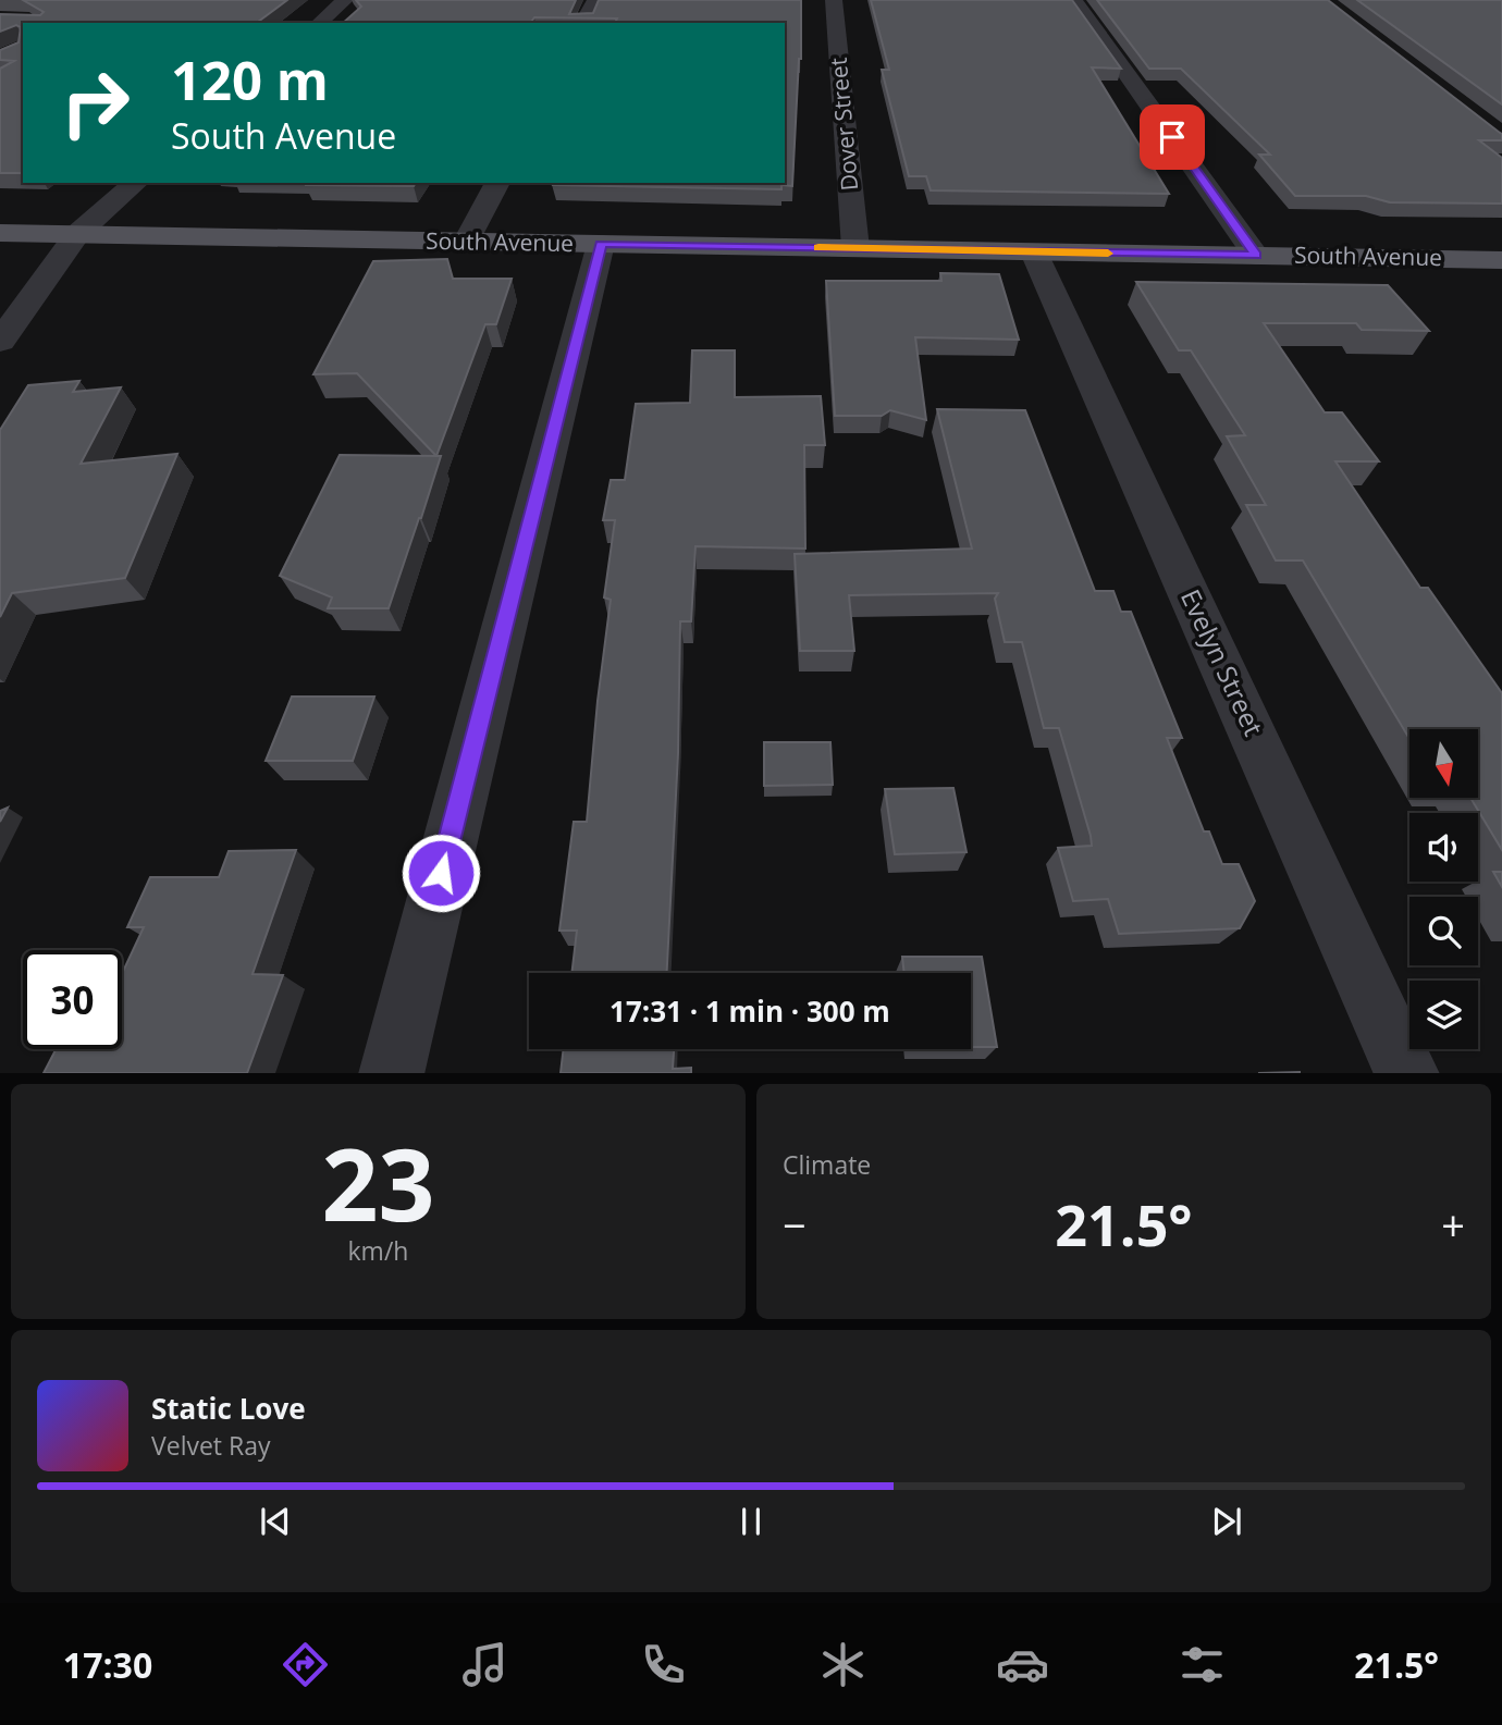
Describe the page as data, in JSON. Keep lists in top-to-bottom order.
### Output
{
  "streets": {
    "main road": ["South Avenue"],
    "street": ["Dover Street", "Evelyn Street"]
  },
  "crossings": [
    ["Dover Street", "South Avenue"],
    ["South Avenue", "Evelyn Street"]
  ],
  "north": "bottom",
  "page": {
    "turn": ["120 m", "South Avenue"],
    "limit": "30",
    "trip": "17:31 · 1 min · 300 m",
    "tile": [
      ["23", "km/h"],
      "Climate"
    ],
    "heat": ["−", "21.5°", "+"],
    "song": ["Static Love", "Velvet Ray"],
    "tabs": ["17:30", "21.5°"]
  }
}
